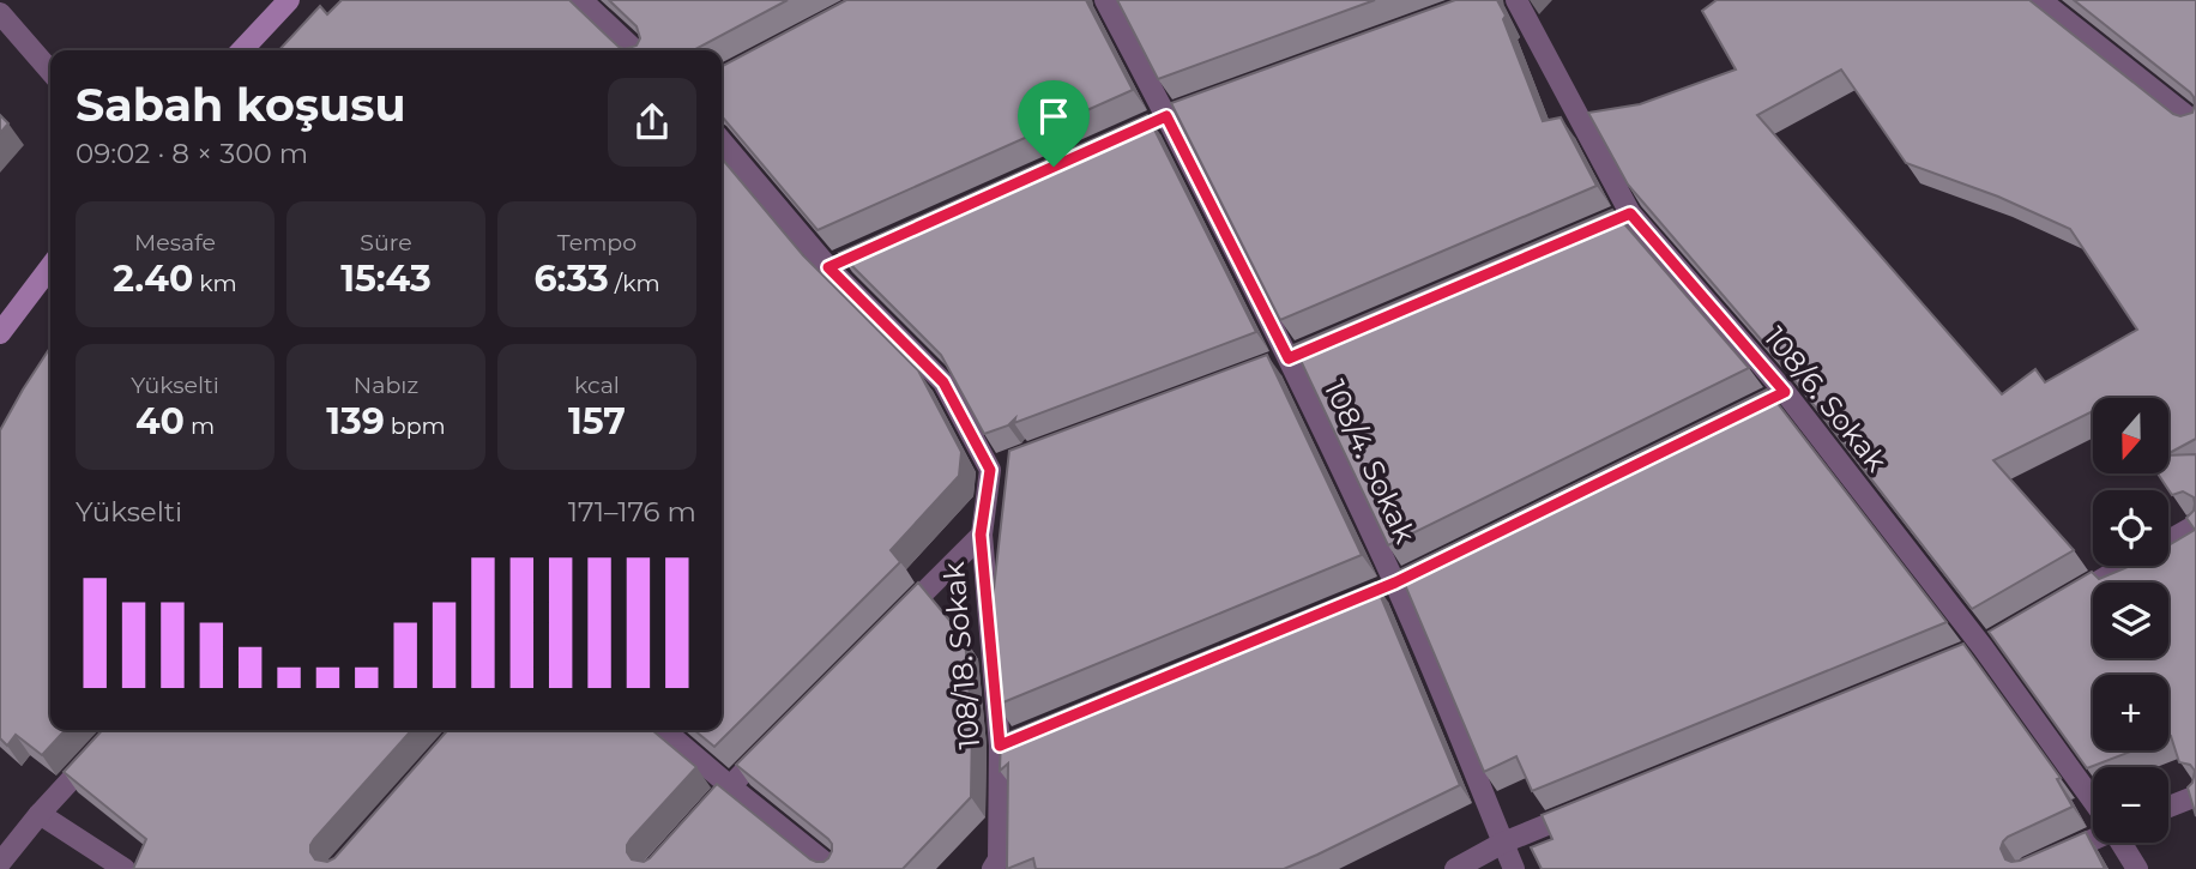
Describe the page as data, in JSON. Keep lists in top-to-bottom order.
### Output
{
  "streets": {
    "street": ["108/6. Sokak", "108/4. Sokak", "108/18. Sokak"]
  },
  "north": "bottom",
  "page": {
    "heading": ["Sabah koşusu", "09:02 · 8 × 300 m"],
    "stats": [
      ["Mesafe", "2.40 km"],
      ["Süre", "15:43"],
      ["Tempo", "6:33 /km"],
      ["Yükselti", "40 m"],
      ["Nabız", "139 bpm"],
      ["kcal", "157"]
    ],
    "map_buttons": ["+", "−"],
    "chart": ["Yükselti", "171–176 m"]
  }
}
